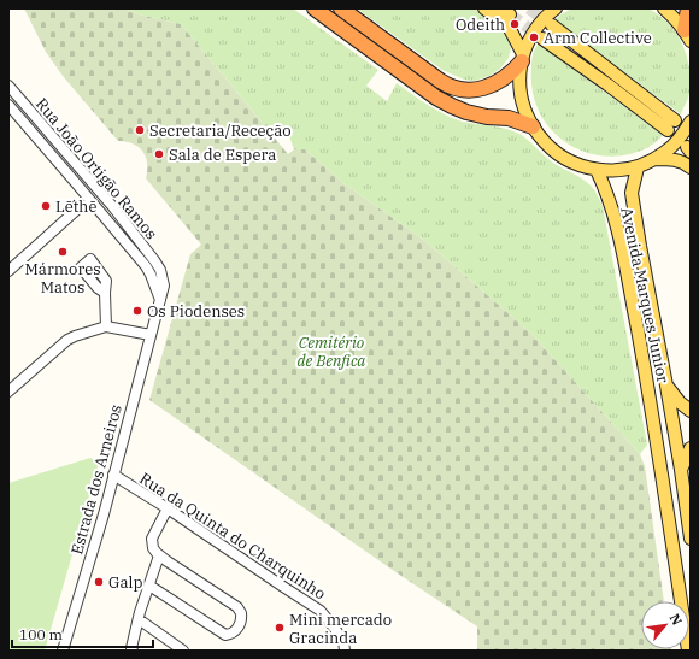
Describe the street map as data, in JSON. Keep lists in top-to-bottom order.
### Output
{
  "streets": {
    "main road": ["Avenida Marques Junior"],
    "street": ["Rua João Ortigão Ramos", "Estrada dos Arneiros", "Rua da Quinta do Charquinho"]
  },
  "crossings": [
    ["Rua João Ortigão Ramos", "Estrada dos Arneiros"],
    ["Estrada dos Arneiros", "Rua da Quinta do Charquinho"]
  ],
  "parks": ["Cemitério de Benfica"],
  "places": [
    "Odeith",
    "Arm Collective",
    "Secretaria/Receção",
    "Sala de Espera",
    "Lḗthē",
    "Mármores Matos",
    "Os Piodenses",
    "Galp",
    "Mini mercado Gracinda"
  ],
  "scale_bar": "100 m",
  "north": "top right"
}
